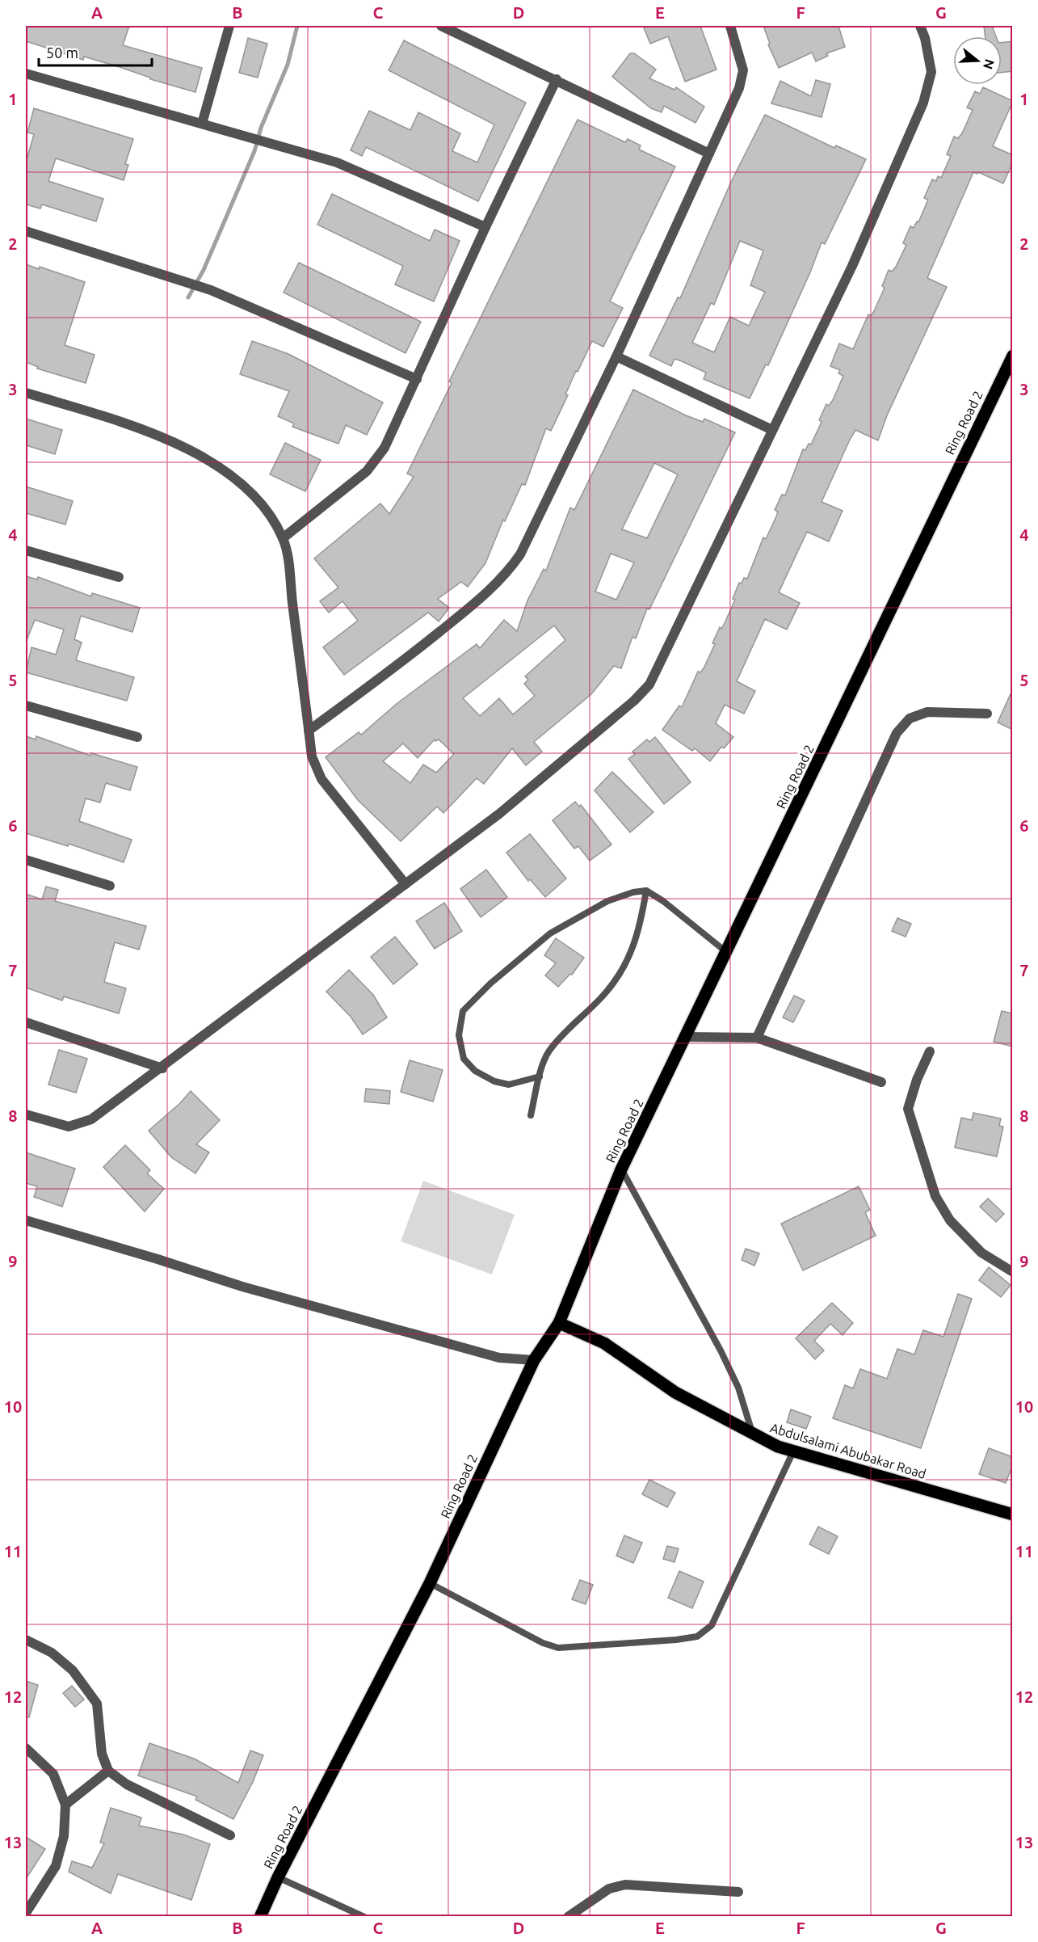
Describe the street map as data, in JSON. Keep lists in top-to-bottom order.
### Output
{
  "streets": {
    "main road": ["Ring Road 2", "Abdulsalami Abubakar Road"]
  },
  "crossings": [
    ["Ring Road 2", "Abdulsalami Abubakar Road"]
  ],
  "scale_bar": "50 m",
  "north": "right",
  "grid": {
    "columns": [
      "A",
      "B",
      "C",
      "D",
      "E",
      "F",
      "G"
    ],
    "rows": [
      "1",
      "2",
      "3",
      "4",
      "5",
      "6",
      "7",
      "8",
      "9",
      "10",
      "11",
      "12",
      "13"
    ]
  }
}
